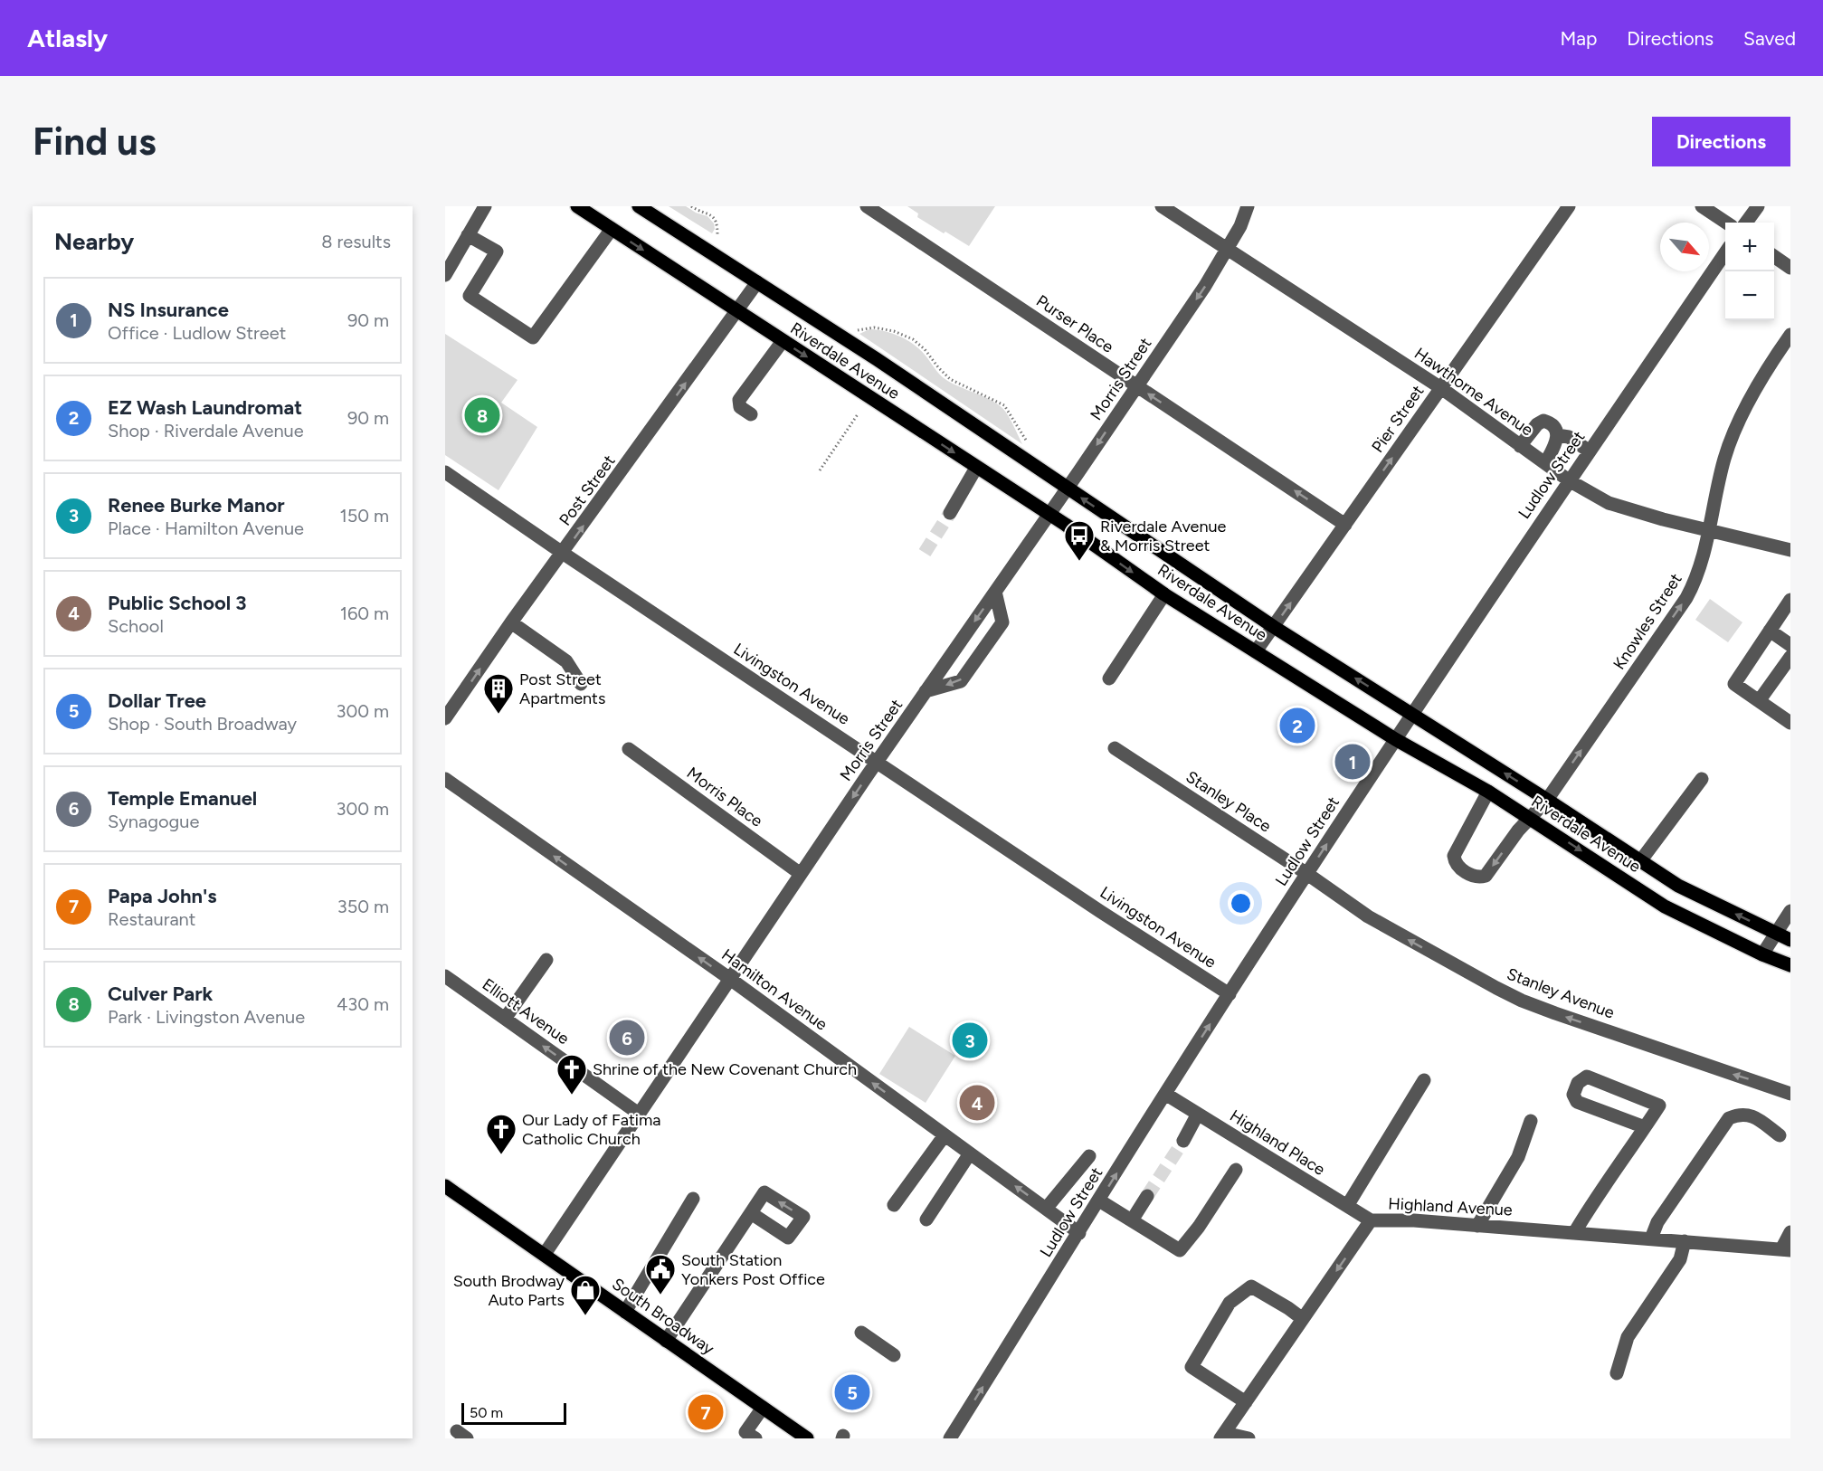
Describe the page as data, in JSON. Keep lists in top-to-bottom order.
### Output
{
  "streets": {
    "main road": ["Riverdale Avenue", "South Broadway"],
    "street": [
      "Purser Place",
      "Morris Street",
      "Hawthorne Avenue",
      "Pier Street",
      "Ludlow Street",
      "Post Street",
      "Knowles Street",
      "Livingston Avenue",
      "Morris Place",
      "Stanley Place",
      "Hamilton Avenue",
      "Stanley Avenue",
      "Elliott Avenue",
      "Highland Place",
      "Highland Avenue"
    ]
  },
  "crossings": [
    ["Purser Place", "Morris Street"],
    ["Purser Place", "Pier Street"],
    ["Riverdale Avenue", "Morris Street"],
    ["Riverdale Avenue", "Pier Street"],
    ["Riverdale Avenue", "Ludlow Street"],
    ["Riverdale Avenue", "Post Street"],
    ["Riverdale Avenue", "Knowles Street"],
    ["Morris Street", "Hawthorne Avenue"],
    ["Morris Street", "Livingston Avenue"],
    ["Morris Street", "Morris Place"],
    ["Morris Street", "Hamilton Avenue"],
    ["Morris Street", "Elliott Avenue"],
    ["Morris Street", "South Broadway"],
    ["Hawthorne Avenue", "Pier Street"],
    ["Hawthorne Avenue", "Ludlow Street"],
    ["Hawthorne Avenue", "Knowles Street"],
    ["Ludlow Street", "Livingston Avenue"],
    ["Ludlow Street", "Stanley Place"],
    ["Ludlow Street", "Hamilton Avenue"],
    ["Ludlow Street", "Stanley Avenue"],
    ["Ludlow Street", "Highland Place"],
    ["Post Street", "Livingston Avenue"],
    ["Stanley Place", "Stanley Avenue"],
    ["Highland Place", "Highland Avenue"]
  ],
  "one_way": [
    "Purser Place",
    "Morris Street",
    "Pier Street",
    "Ludlow Street",
    "Post Street",
    "Hamilton Avenue",
    "Stanley Avenue",
    "Elliott Avenue"
  ],
  "places": {
    "bus stop": ["Riverdale Avenue & Morris Street"],
    "building": ["Post Street Apartments"],
    "church": ["Shrine of the New Covenant Church", "Our Lady of Fatima Catholic Church"],
    "public building": ["South Station Yonkers Post Office"],
    "shop": ["South Brodway Auto Parts"]
  },
  "scale_bar": "50 m",
  "north": "bottom right",
  "page": {
    "header": "Atlasly",
    "nav": ["Map", "Directions", "Saved"],
    "buttons": "Directions",
    "title": "Find us",
    "heading": ["Nearby", "8 results"],
    "map_buttons": ["+", "−"],
    "list": [
      {
        "mark": "1",
        "name": "NS Insurance",
        "note": "Office · Ludlow Street",
        "value": "90 m"
      },
      {
        "mark": "2",
        "name": "EZ Wash Laundromat",
        "note": "Shop · Riverdale Avenue",
        "value": "90 m"
      },
      {
        "mark": "3",
        "name": "Renee Burke Manor",
        "note": "Place · Hamilton Avenue",
        "value": "150 m"
      },
      {
        "mark": "4",
        "name": "Public School 3",
        "note": "School",
        "value": "160 m"
      },
      {
        "mark": "5",
        "name": "Dollar Tree",
        "note": "Shop · South Broadway",
        "value": "300 m"
      },
      {
        "mark": "6",
        "name": "Temple Emanuel",
        "note": "Synagogue",
        "value": "300 m"
      },
      {
        "mark": "7",
        "name": "Papa John's",
        "note": "Restaurant",
        "value": "350 m"
      },
      {
        "mark": "8",
        "name": "Culver Park",
        "note": "Park · Livingston Avenue",
        "value": "430 m"
      }
    ],
    "pins": [
      "8",
      "2",
      "1",
      "6",
      "3",
      "4",
      "5",
      "7"
    ],
    "scale": "50 m"
  }
}
